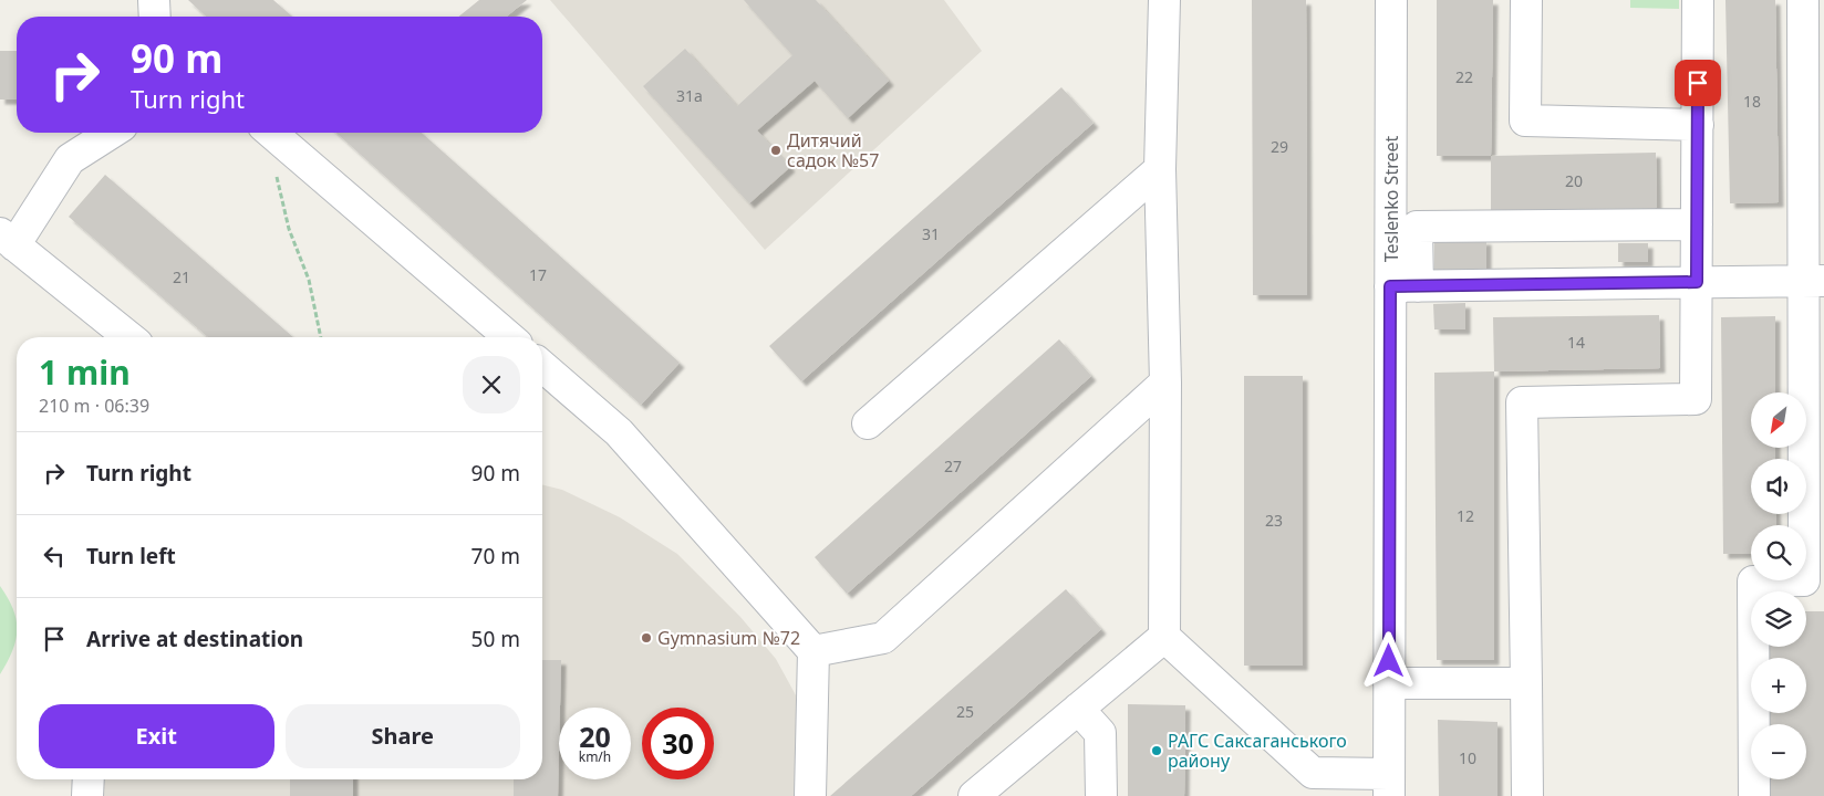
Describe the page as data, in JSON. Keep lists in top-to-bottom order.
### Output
{
  "streets": {
    "street": ["Teslenko Street"]
  },
  "places": ["Дитячий садок №57", "Gymnasium №72", "РАГС Саксаганського району"],
  "house_numbers": [
    "22",
    "31а",
    "18",
    "29",
    "20",
    "31",
    "17",
    "21",
    "14",
    "27",
    "12",
    "23",
    "25",
    "10"
  ],
  "north": "bottom left",
  "page": {
    "turn": ["90 m", "Turn right"],
    "heading": ["1 min", "210 m · 06:39"],
    "map_buttons": ["+", "−"],
    "list": [
      {
        "name": "Turn right",
        "value": "90 m"
      },
      {
        "name": "Turn left",
        "value": "70 m"
      },
      {
        "name": "Arrive at destination",
        "value": "50 m"
      }
    ],
    "buttons": ["Exit", "Share"],
    "speed": "20 km/h",
    "limit": "30"
  }
}
